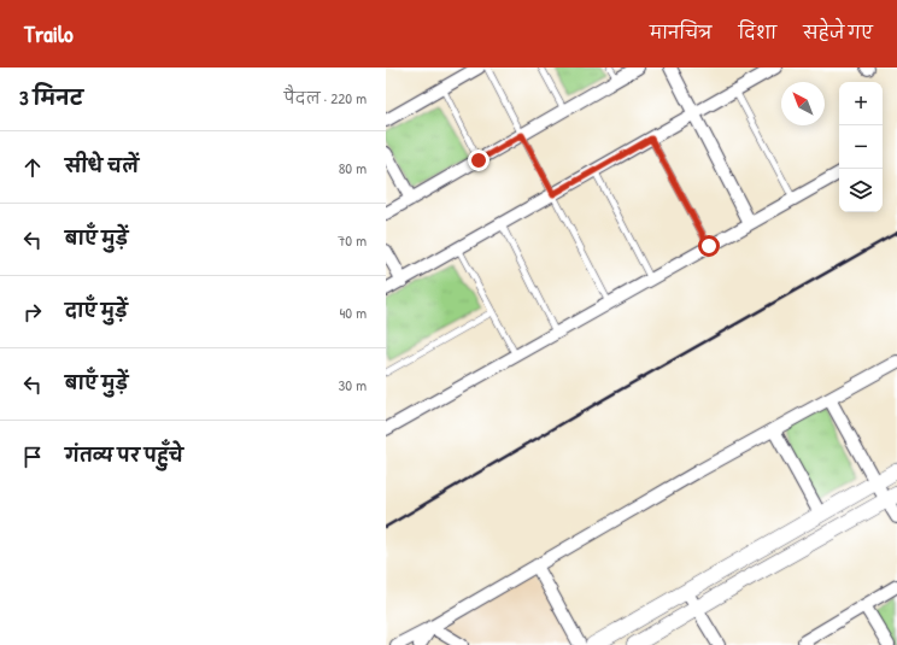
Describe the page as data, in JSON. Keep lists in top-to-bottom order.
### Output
{
  "north": "top left",
  "page": {
    "header": "Trailo",
    "nav": ["मानचित्र", "दिशा", "सहेजे गए"],
    "heading": ["3 मिनट", "पैदल · 220 m"],
    "map_buttons": ["+", "−"],
    "list": [
      ["सीधे चलें", "80 m"],
      ["बाएँ मुड़ें", "70 m"],
      ["दाएँ मुड़ें", "40 m"],
      ["बाएँ मुड़ें", "30 m"],
      "गंतव्य पर पहुँचे"
    ]
  }
}
